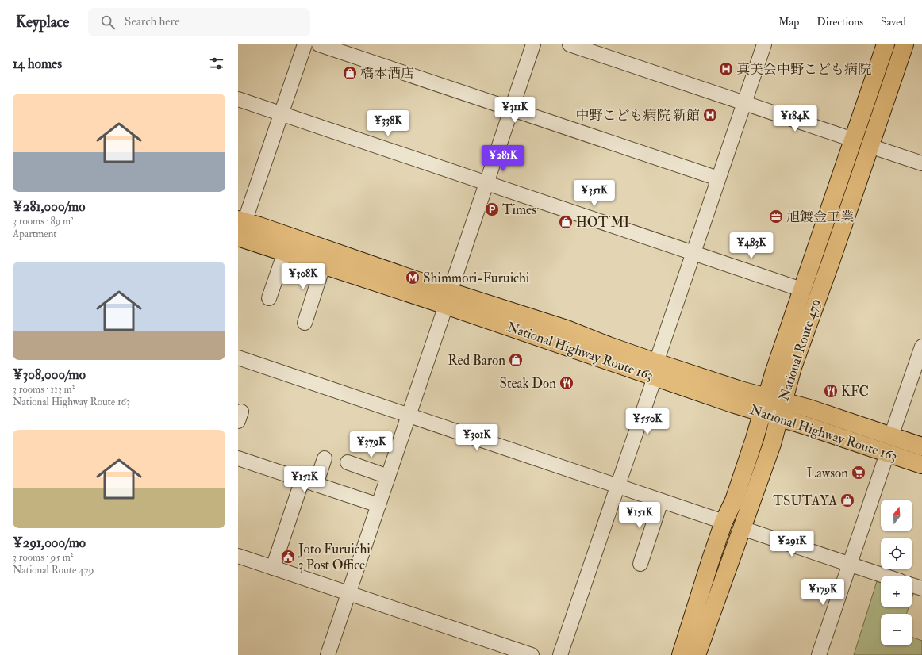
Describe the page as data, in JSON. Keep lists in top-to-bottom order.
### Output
{
  "streets": {
    "highway": ["National Route 479", "National Highway Route 163"]
  },
  "crossings": [
    ["National Route 479", "National Highway Route 163"]
  ],
  "places": {
    "hospital": ["真美会中野こども病院", "中野こども病院 新館"],
    "shop": [
      "橋本酒店",
      "HOT MI",
      "Red Baron",
      "TSUTAYA"
    ],
    "parking": ["Times"],
    "office": ["旭鍍金工業"],
    "metro station": ["Shimmori-Furuichi"],
    "restaurant": ["Steak Don", "KFC"],
    "supermarket": ["Lawson"],
    "public building": ["Joto Furuichi 3 Post Office"]
  },
  "north": "top",
  "page": {
    "header": "Keyplace",
    "search": "Search here",
    "nav": ["Map", "Directions", "Saved"],
    "heading": "14 homes",
    "list": [
      {
        "name": "¥281,000/mo",
        "note": "3 rooms · 89 m² · Apartment"
      },
      {
        "name": "¥308,000/mo",
        "note": "3 rooms · 113 m² · National Highway Route 163"
      },
      {
        "name": "¥291,000/mo",
        "note": "3 rooms · 95 m² · National Route 479"
      }
    ],
    "price": [
      "¥311K",
      "¥184K",
      "¥338K",
      "¥281K",
      "¥351K",
      "¥483K",
      "¥308K",
      "¥550K",
      "¥301K",
      "¥379K",
      "¥151K",
      "¥151K",
      "¥291K",
      "¥179K"
    ],
    "map_buttons": ["+", "−"]
  }
}
